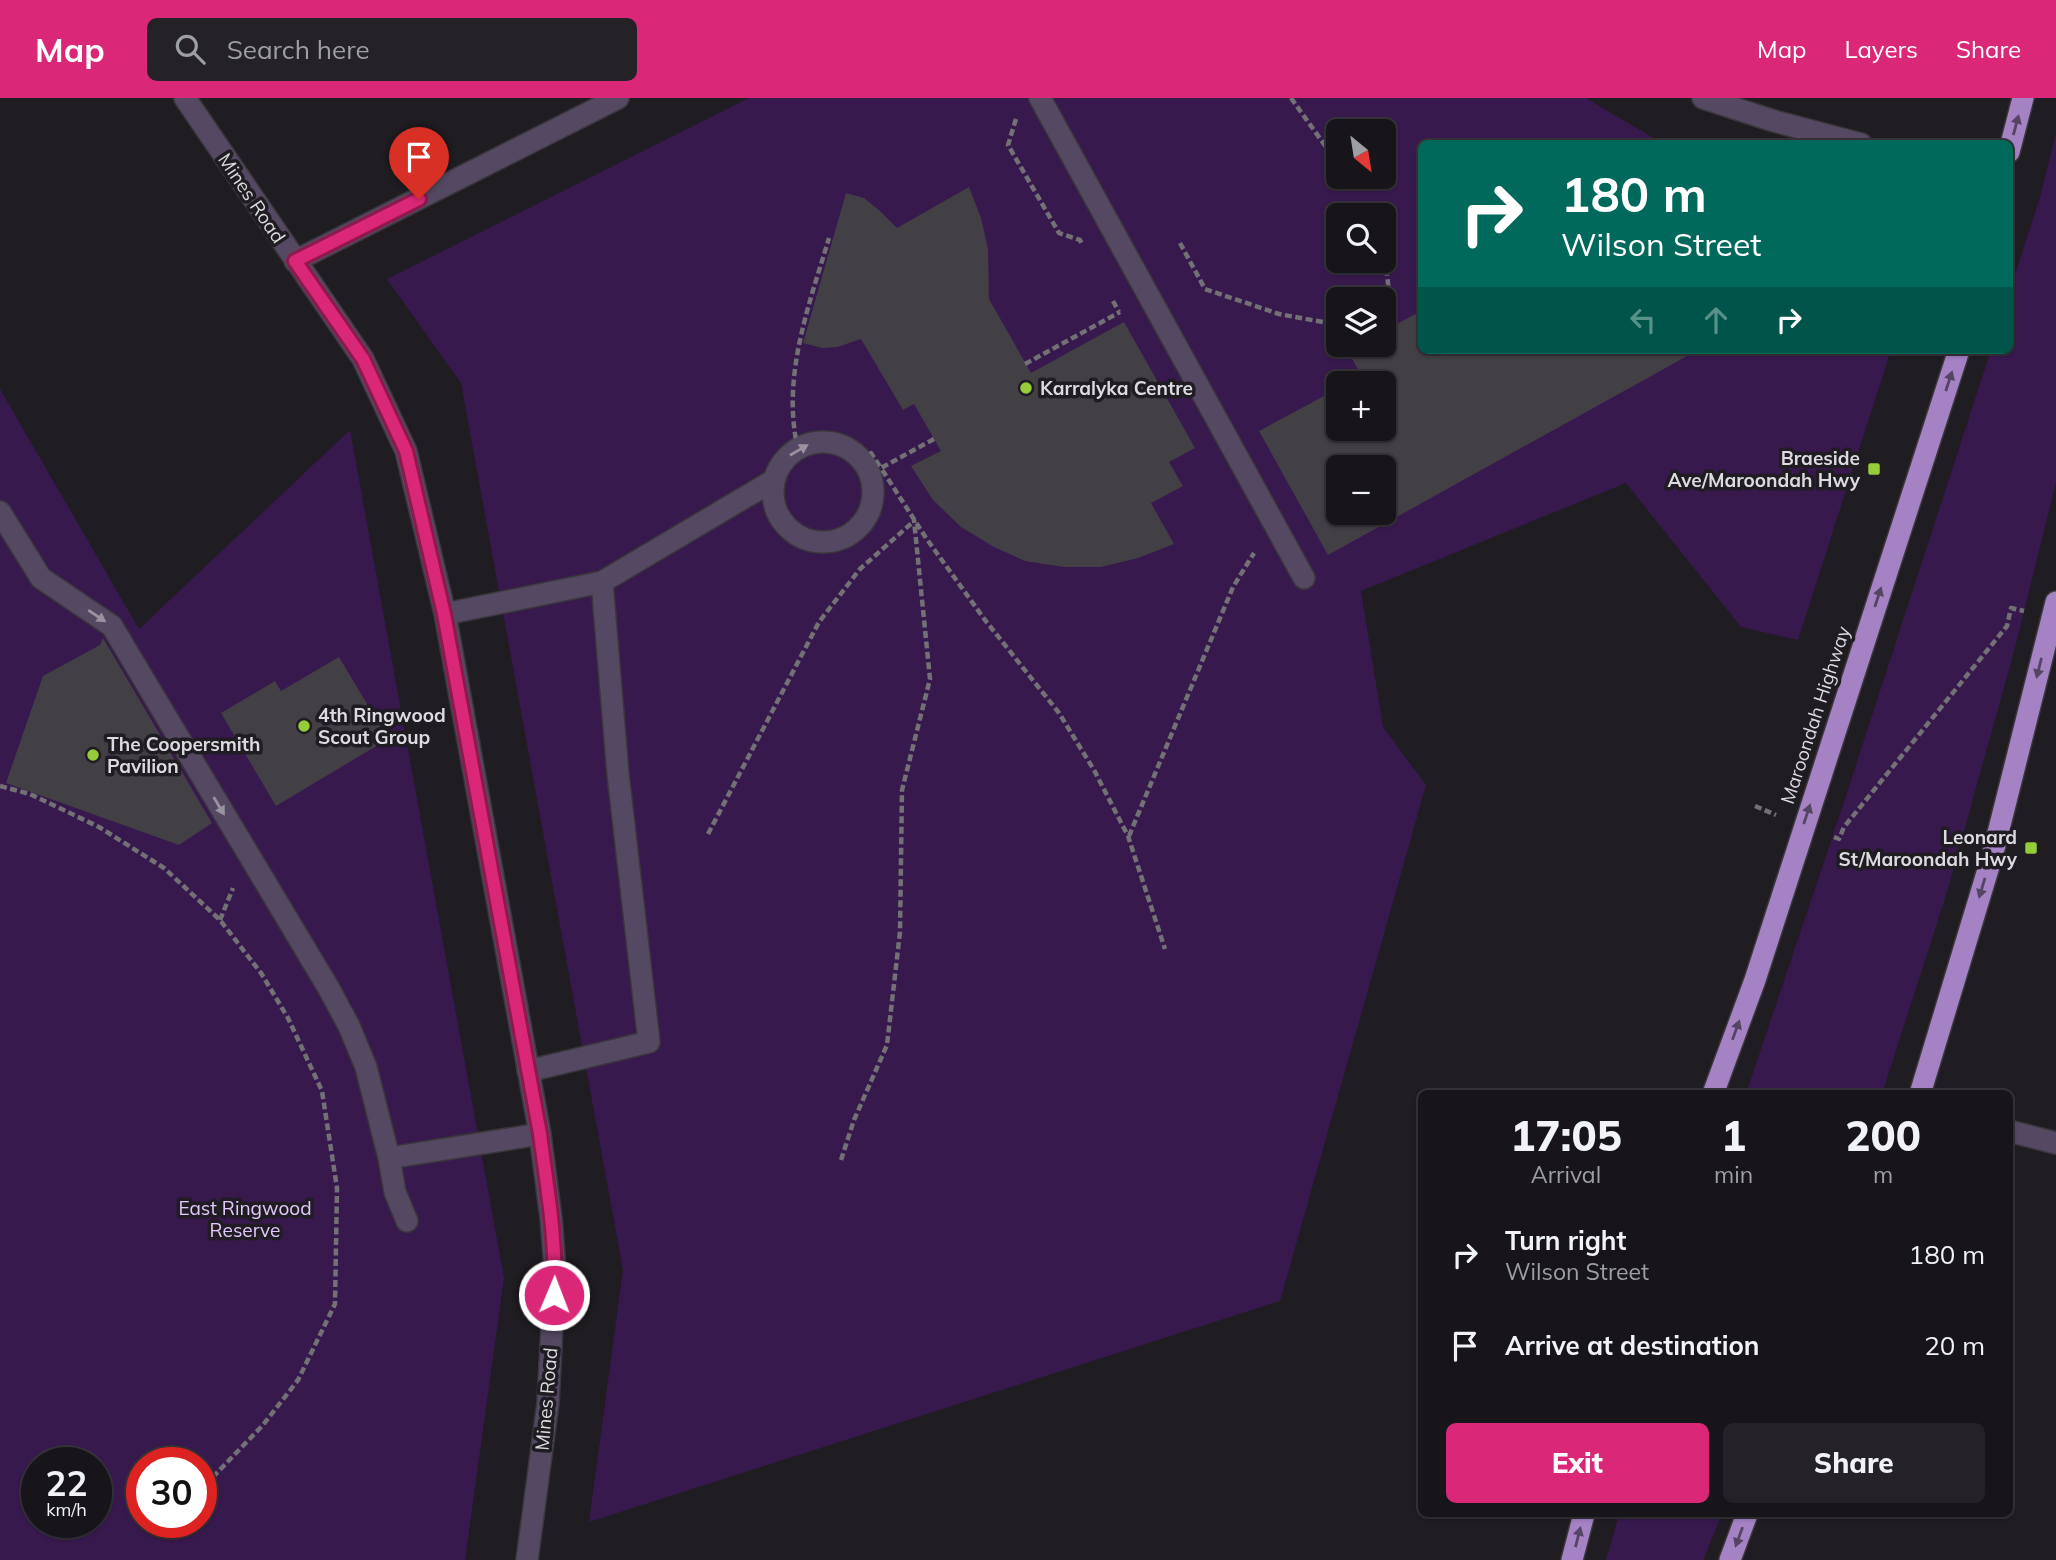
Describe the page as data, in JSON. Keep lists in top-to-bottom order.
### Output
{
  "streets": {
    "highway": ["Maroondah Highway"],
    "street": ["Mines Road"]
  },
  "parks": ["East Ringwood Reserve"],
  "places": {
    "other": ["Karralyka Centre", "4th Ringwood Scout Group", "The Coopersmith Pavilion"],
    "transit": ["Braeside Ave/Maroondah Hwy", "Leonard St/Maroondah Hwy"]
  },
  "north": "bottom right",
  "page": {
    "header": "Map",
    "search": "Search here",
    "nav": ["Map", "Layers", "Share"],
    "map_buttons": ["+", "−"],
    "turn": ["180 m", "Wilson Street"],
    "eta": [
      "17:05",
      "Arrival",
      "1",
      "min",
      "200",
      "m"
    ],
    "list": [
      {
        "name": "Turn right",
        "note": "Wilson Street",
        "value": "180 m"
      },
      {
        "name": "Arrive at destination",
        "value": "20 m"
      }
    ],
    "buttons": ["Exit", "Share"],
    "speed": "22 km/h",
    "limit": "30"
  }
}
